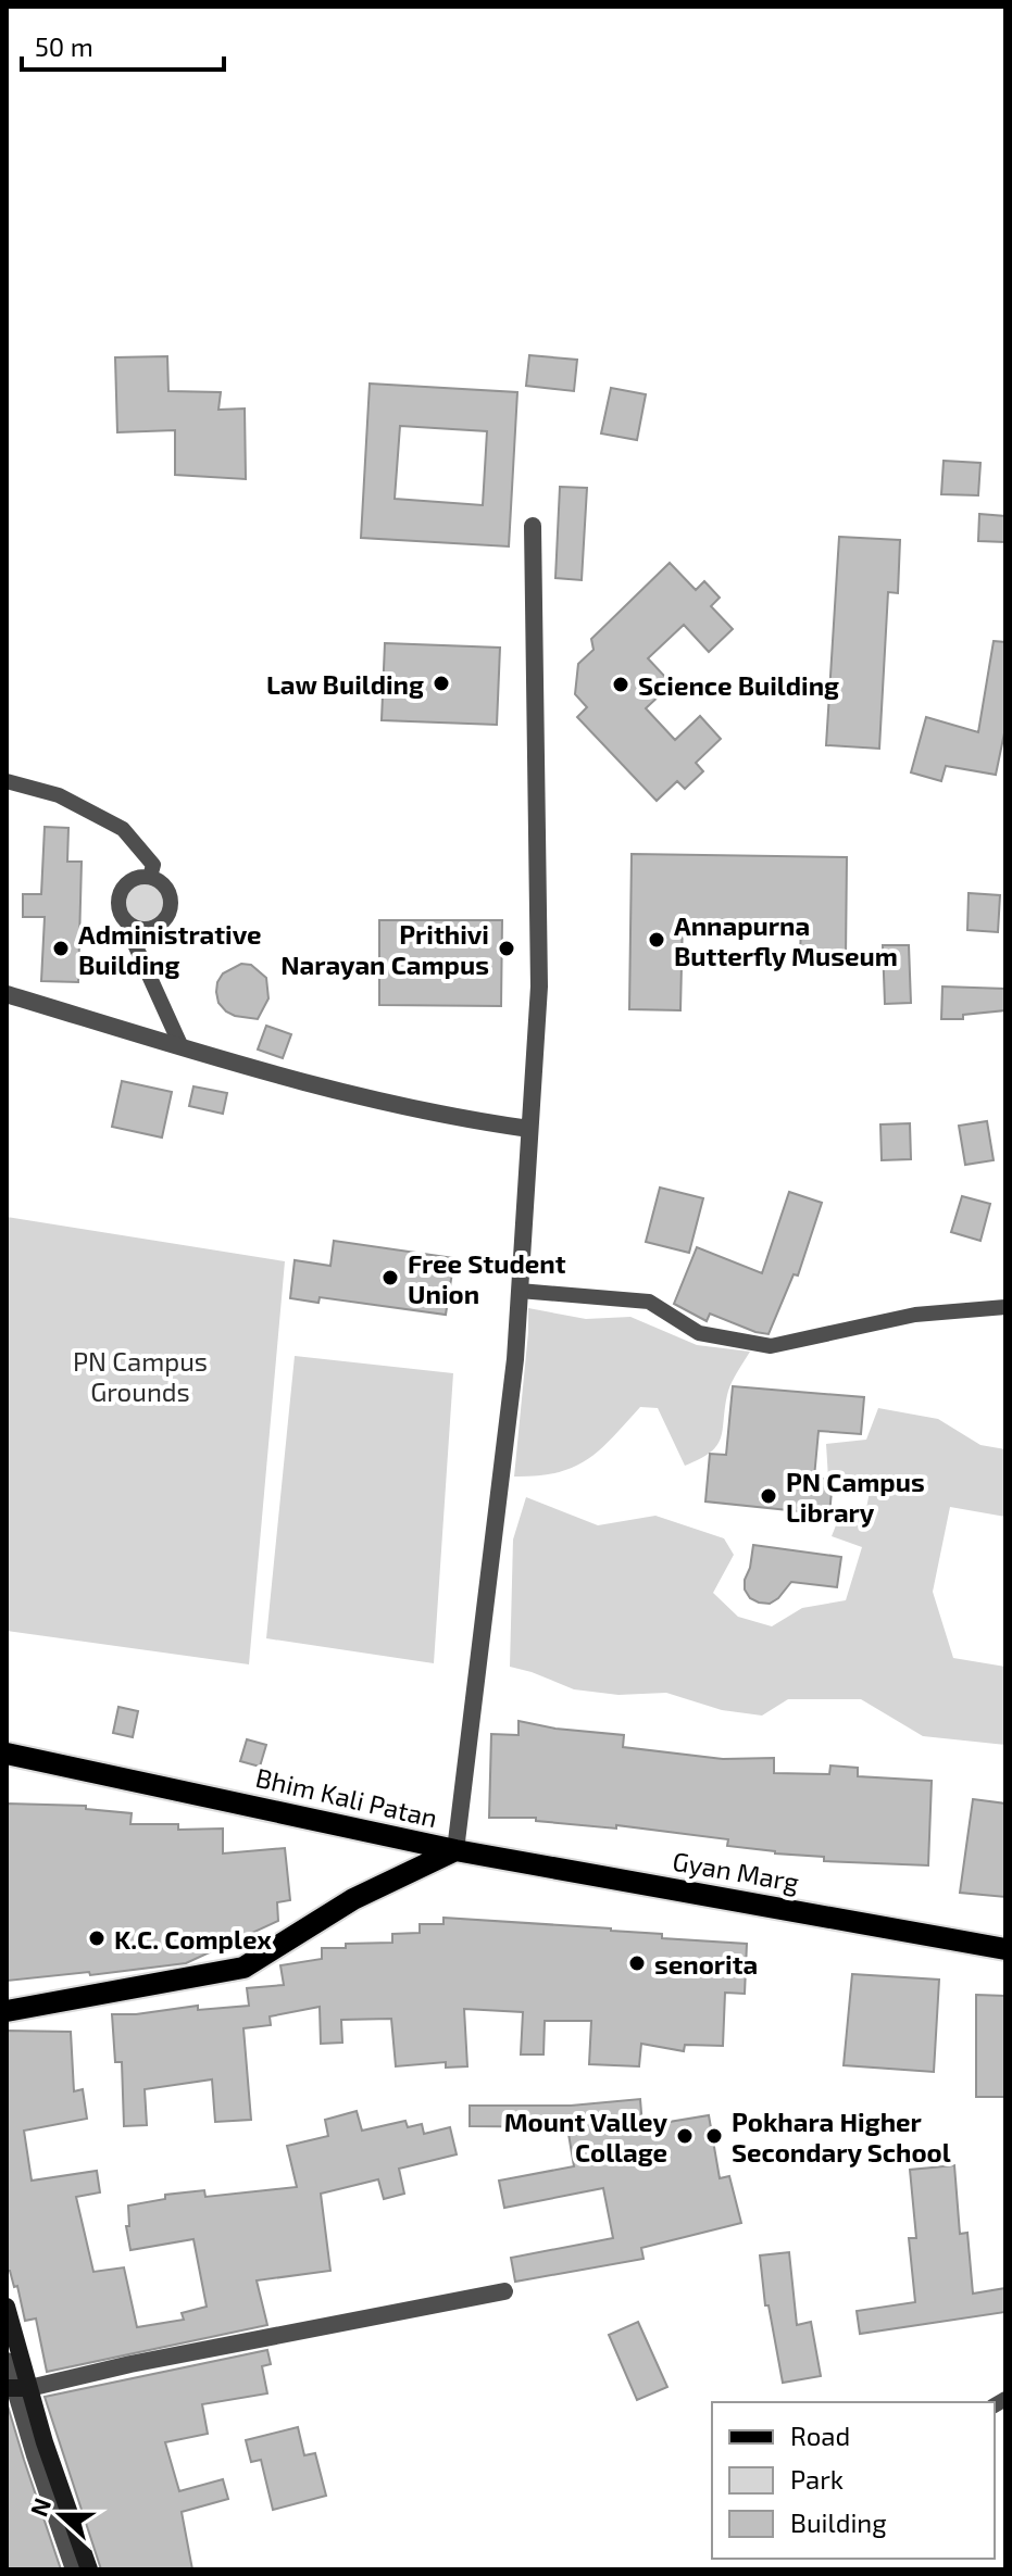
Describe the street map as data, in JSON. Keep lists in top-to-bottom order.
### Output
{
  "streets": {
    "main road": ["Bhim Kali Patan", "Gyan Marg"]
  },
  "crossings": [
    ["Bhim Kali Patan", "Gyan Marg"]
  ],
  "parks": ["PN Campus Grounds"],
  "places": [
    "Law Building",
    "Science Building",
    "Annapurna Butterfly Museum",
    "Administrative Building",
    "Prithivi Narayan Campus",
    "Free Student Union",
    "PN Campus Library",
    "K.C. Complex",
    "senorita",
    "Mount Valley Collage",
    "Pokhara Higher Secondary School"
  ],
  "legend": ["Road", "Park", "Building"],
  "scale_bar": "50 m",
  "north": "left"
}
